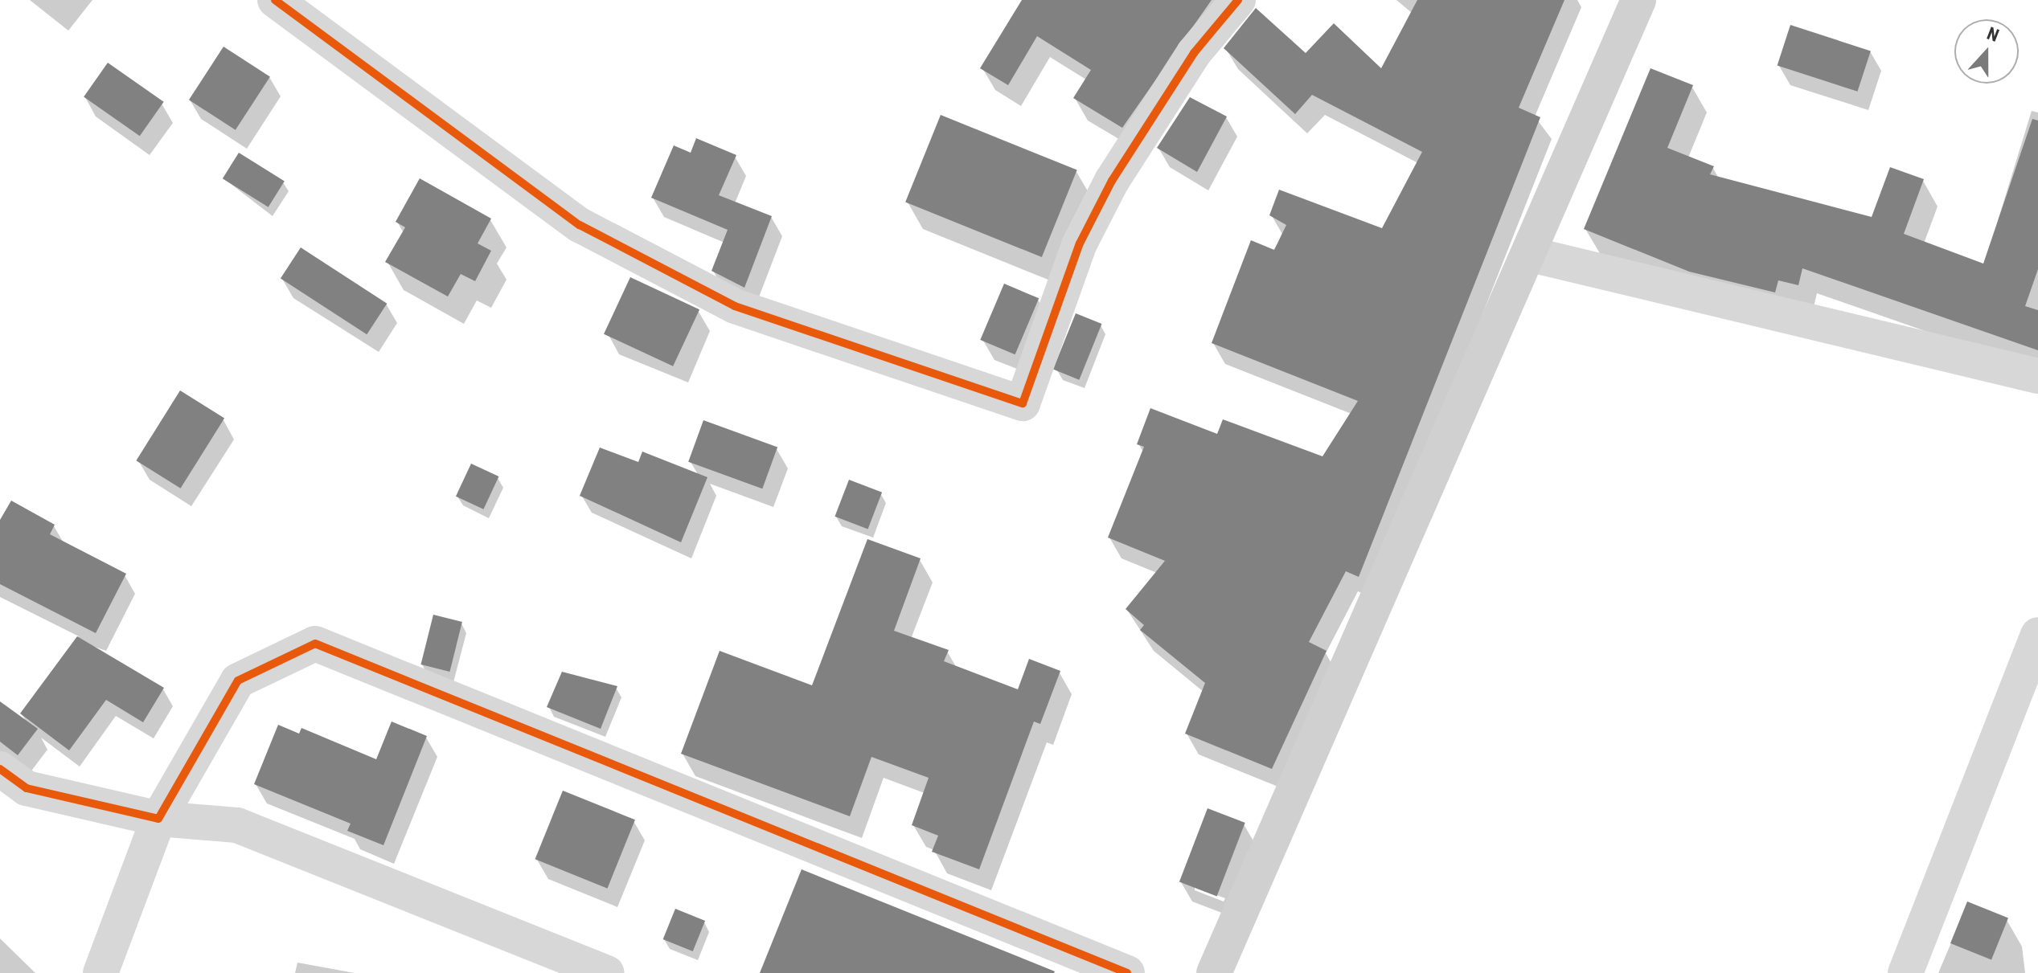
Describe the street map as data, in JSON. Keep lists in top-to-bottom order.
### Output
{
  "north": "top"
}
